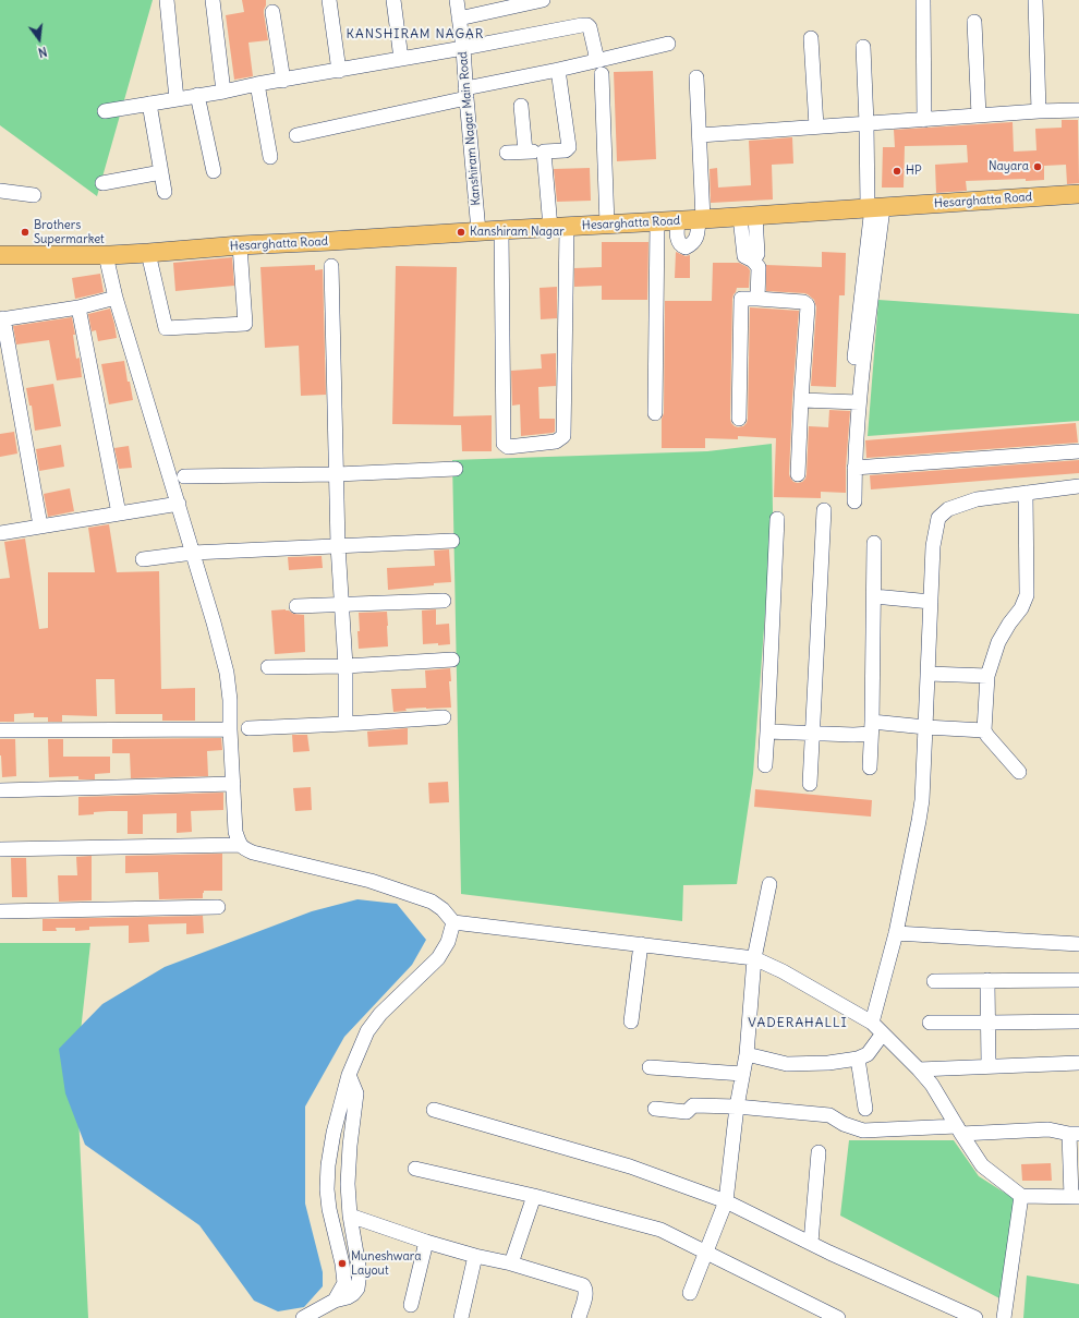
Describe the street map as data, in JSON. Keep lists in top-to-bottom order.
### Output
{
  "streets": {
    "main road": ["Hesarghatta Road"],
    "street": ["Kanshiram Nagar Main Road"]
  },
  "crossings": [
    ["Kanshiram Nagar Main Road", "Hesarghatta Road"]
  ],
  "districts": ["KANSHIRAM NAGAR", "VADERAHALLI"],
  "places": [
    "Nayara",
    "HP",
    "Brothers Supermarket",
    "Kanshiram Nagar",
    "Muneshwara Layout"
  ],
  "north": "bottom"
}
